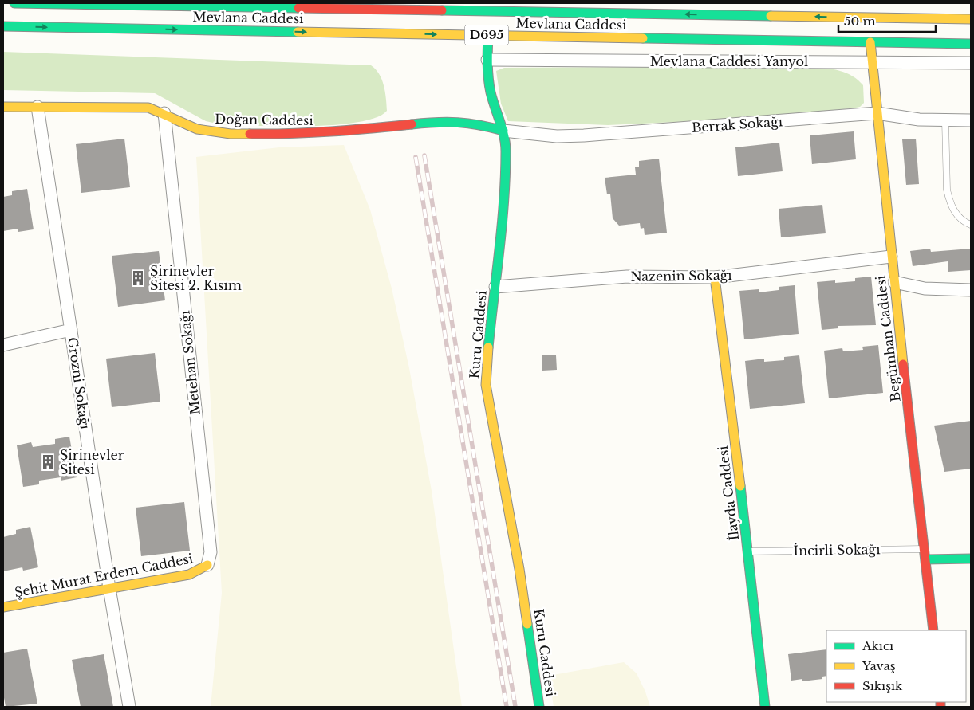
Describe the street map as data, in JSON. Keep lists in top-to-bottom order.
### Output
{
  "streets": {
    "street": [
      "Mevlana Caddesi",
      "D695",
      "Mevlana Caddesi Yanyol",
      "Doğan Caddesi",
      "Berrak Sokağı",
      "Nazenin Sokağı",
      "Kuru Caddesi",
      "Begümhan Caddesi",
      "Metehan Sokağı",
      "Grozni Sokağı",
      "İlayda Caddesi",
      "Şehit Murat Erdem Caddesi"
    ],
    "lane": ["İncirli Sokağı"]
  },
  "crossings": [
    ["Mevlana Caddesi", "Kuru Caddesi"],
    ["Mevlana Caddesi", "Begümhan Caddesi"],
    ["Mevlana Caddesi Yanyol", "Kuru Caddesi"],
    ["Mevlana Caddesi Yanyol", "Begümhan Caddesi"],
    ["Doğan Caddesi", "Berrak Sokağı"],
    ["Doğan Caddesi", "Kuru Caddesi"],
    ["Doğan Caddesi", "Metehan Sokağı"],
    ["Doğan Caddesi", "Grozni Sokağı"],
    ["Berrak Sokağı", "Kuru Caddesi"],
    ["Berrak Sokağı", "Begümhan Caddesi"],
    ["Nazenin Sokağı", "Kuru Caddesi"],
    ["Nazenin Sokağı", "Begümhan Caddesi"],
    ["Nazenin Sokağı", "İlayda Caddesi"],
    ["Begümhan Caddesi", "İncirli Sokağı"],
    ["Metehan Sokağı", "Şehit Murat Erdem Caddesi"],
    ["Grozni Sokağı", "Şehit Murat Erdem Caddesi"],
    ["İlayda Caddesi", "İncirli Sokağı"]
  ],
  "places": {
    "building": ["Şirinevler Sitesi 2. Kısım", "Şirinevler Sitesi"]
  },
  "legend": ["Akıcı", "Yavaş", "Sıkışık"],
  "scale_bar": "50 m"
}
